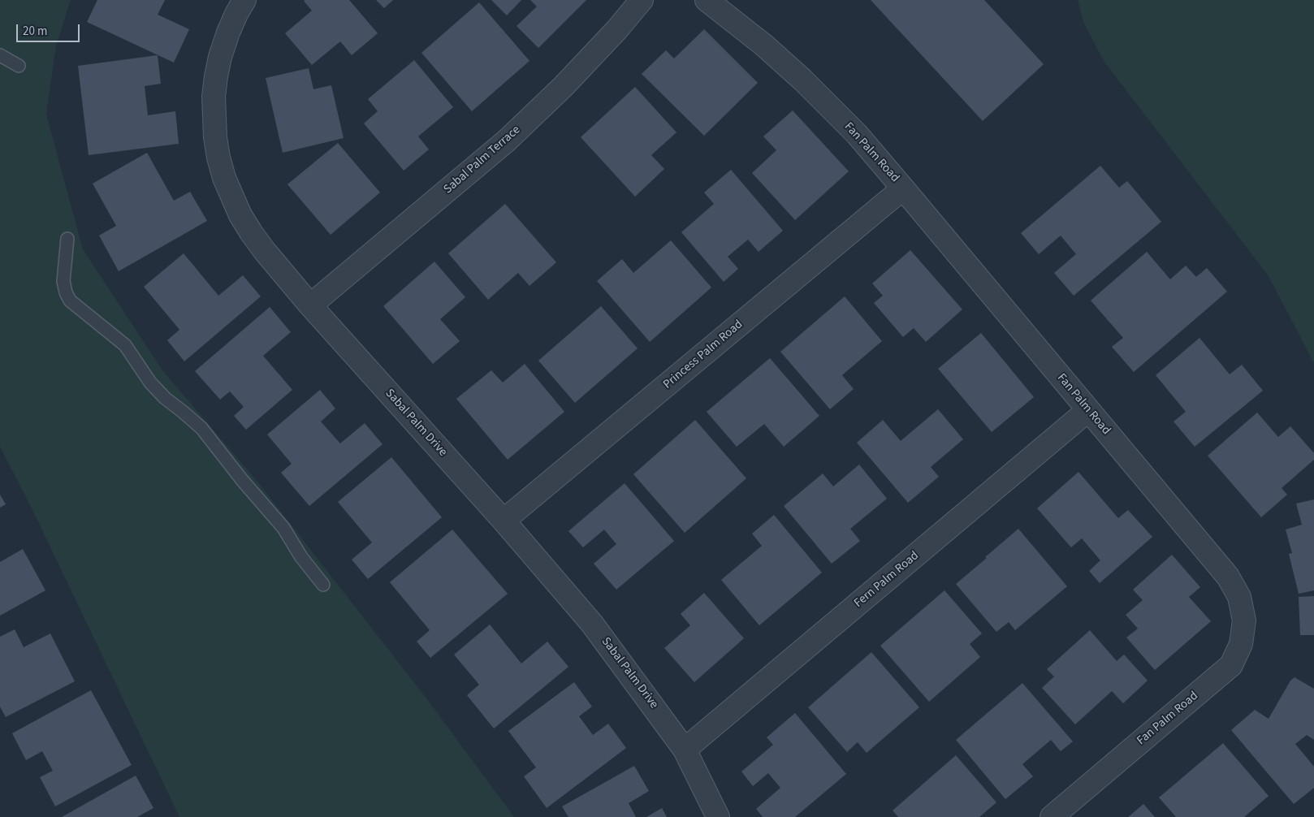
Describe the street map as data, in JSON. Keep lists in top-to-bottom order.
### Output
{
  "streets": {
    "street": [
      "Fan Palm Road",
      "Sabal Palm Terrace",
      "Princess Palm Road",
      "Sabal Palm Drive",
      "Fern Palm Road"
    ]
  },
  "crossings": [
    ["Fan Palm Road", "Princess Palm Road"],
    ["Fan Palm Road", "Fern Palm Road"],
    ["Sabal Palm Terrace", "Sabal Palm Drive"],
    ["Princess Palm Road", "Sabal Palm Drive"],
    ["Sabal Palm Drive", "Fern Palm Road"]
  ],
  "scale_bar": "20 m"
}
